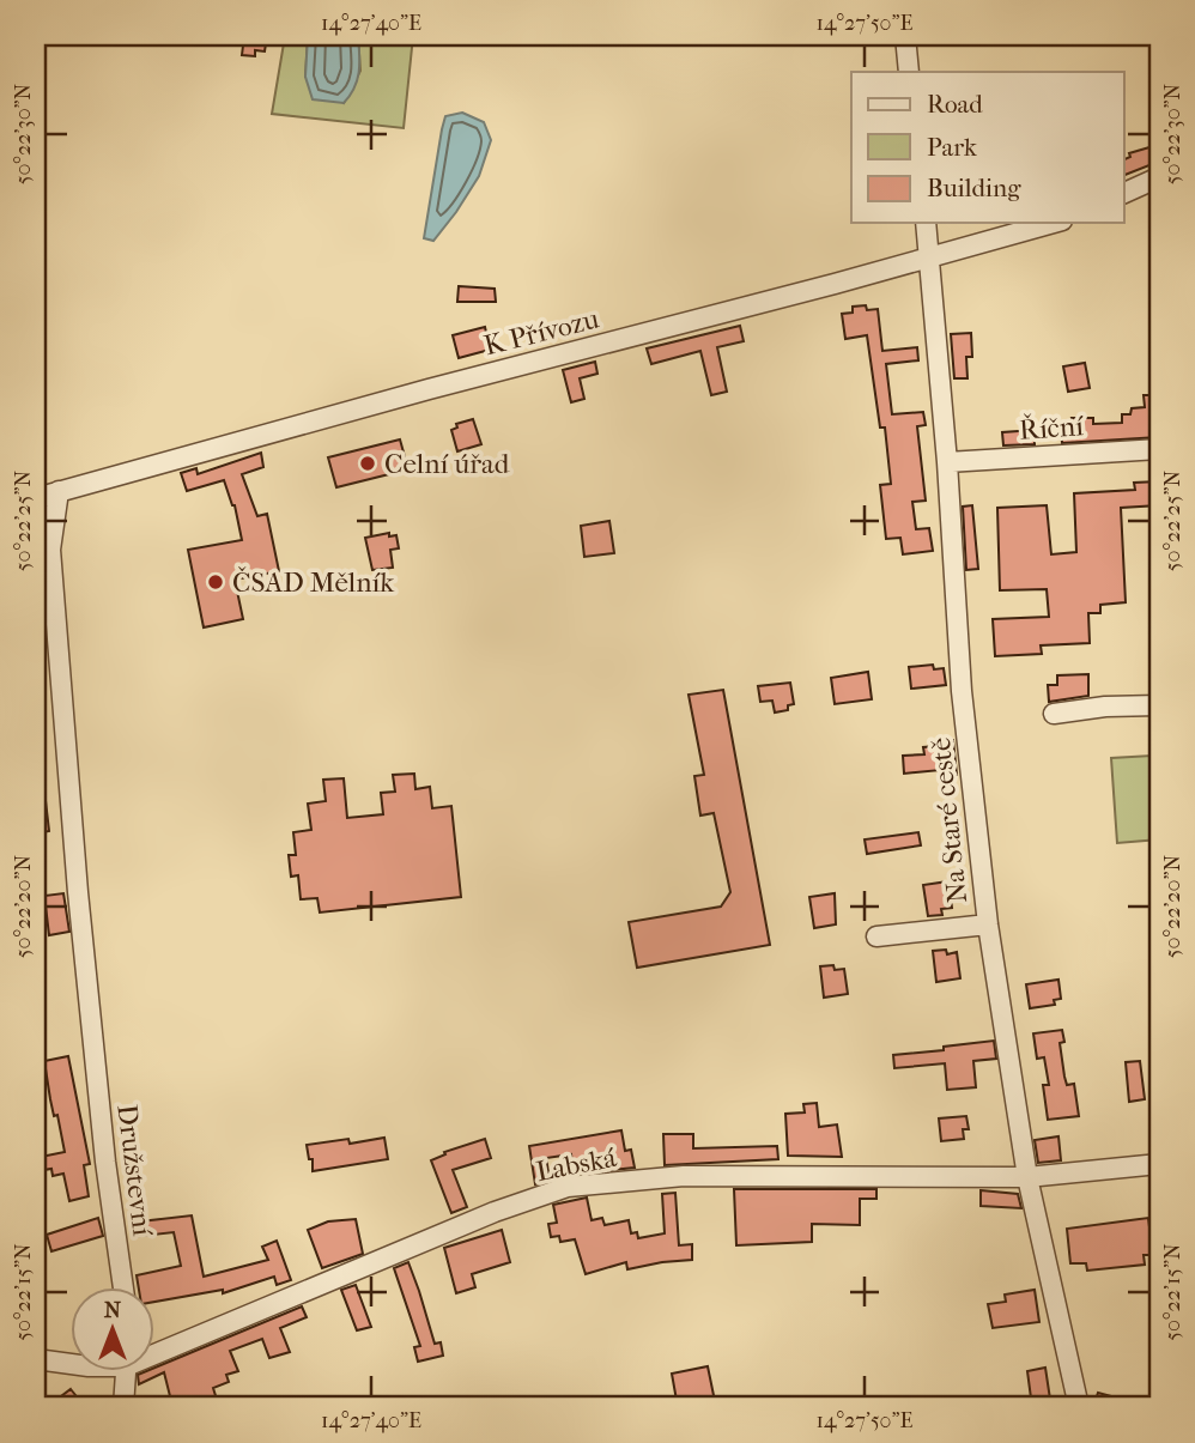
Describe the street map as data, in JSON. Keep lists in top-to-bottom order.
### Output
{
  "streets": {
    "street": [
      "K Přívozu",
      "Říční",
      "Na Staré cestě",
      "Labská",
      "Družstevní"
    ]
  },
  "crossings": [
    ["K Přívozu", "Na Staré cestě"],
    ["K Přívozu", "Družstevní"],
    ["Říční", "Na Staré cestě"],
    ["Na Staré cestě", "Labská"]
  ],
  "places": ["Celní úřad", "ČSAD Mělník"],
  "legend": ["Road", "Park", "Building"],
  "north": "top",
  "coordinates": [
    "14°27'40\"E",
    "14°27'50\"E",
    "50°22'30\"N",
    "50°22'25\"N",
    "50°22'20\"N",
    "50°22'15\"N"
  ]
}
